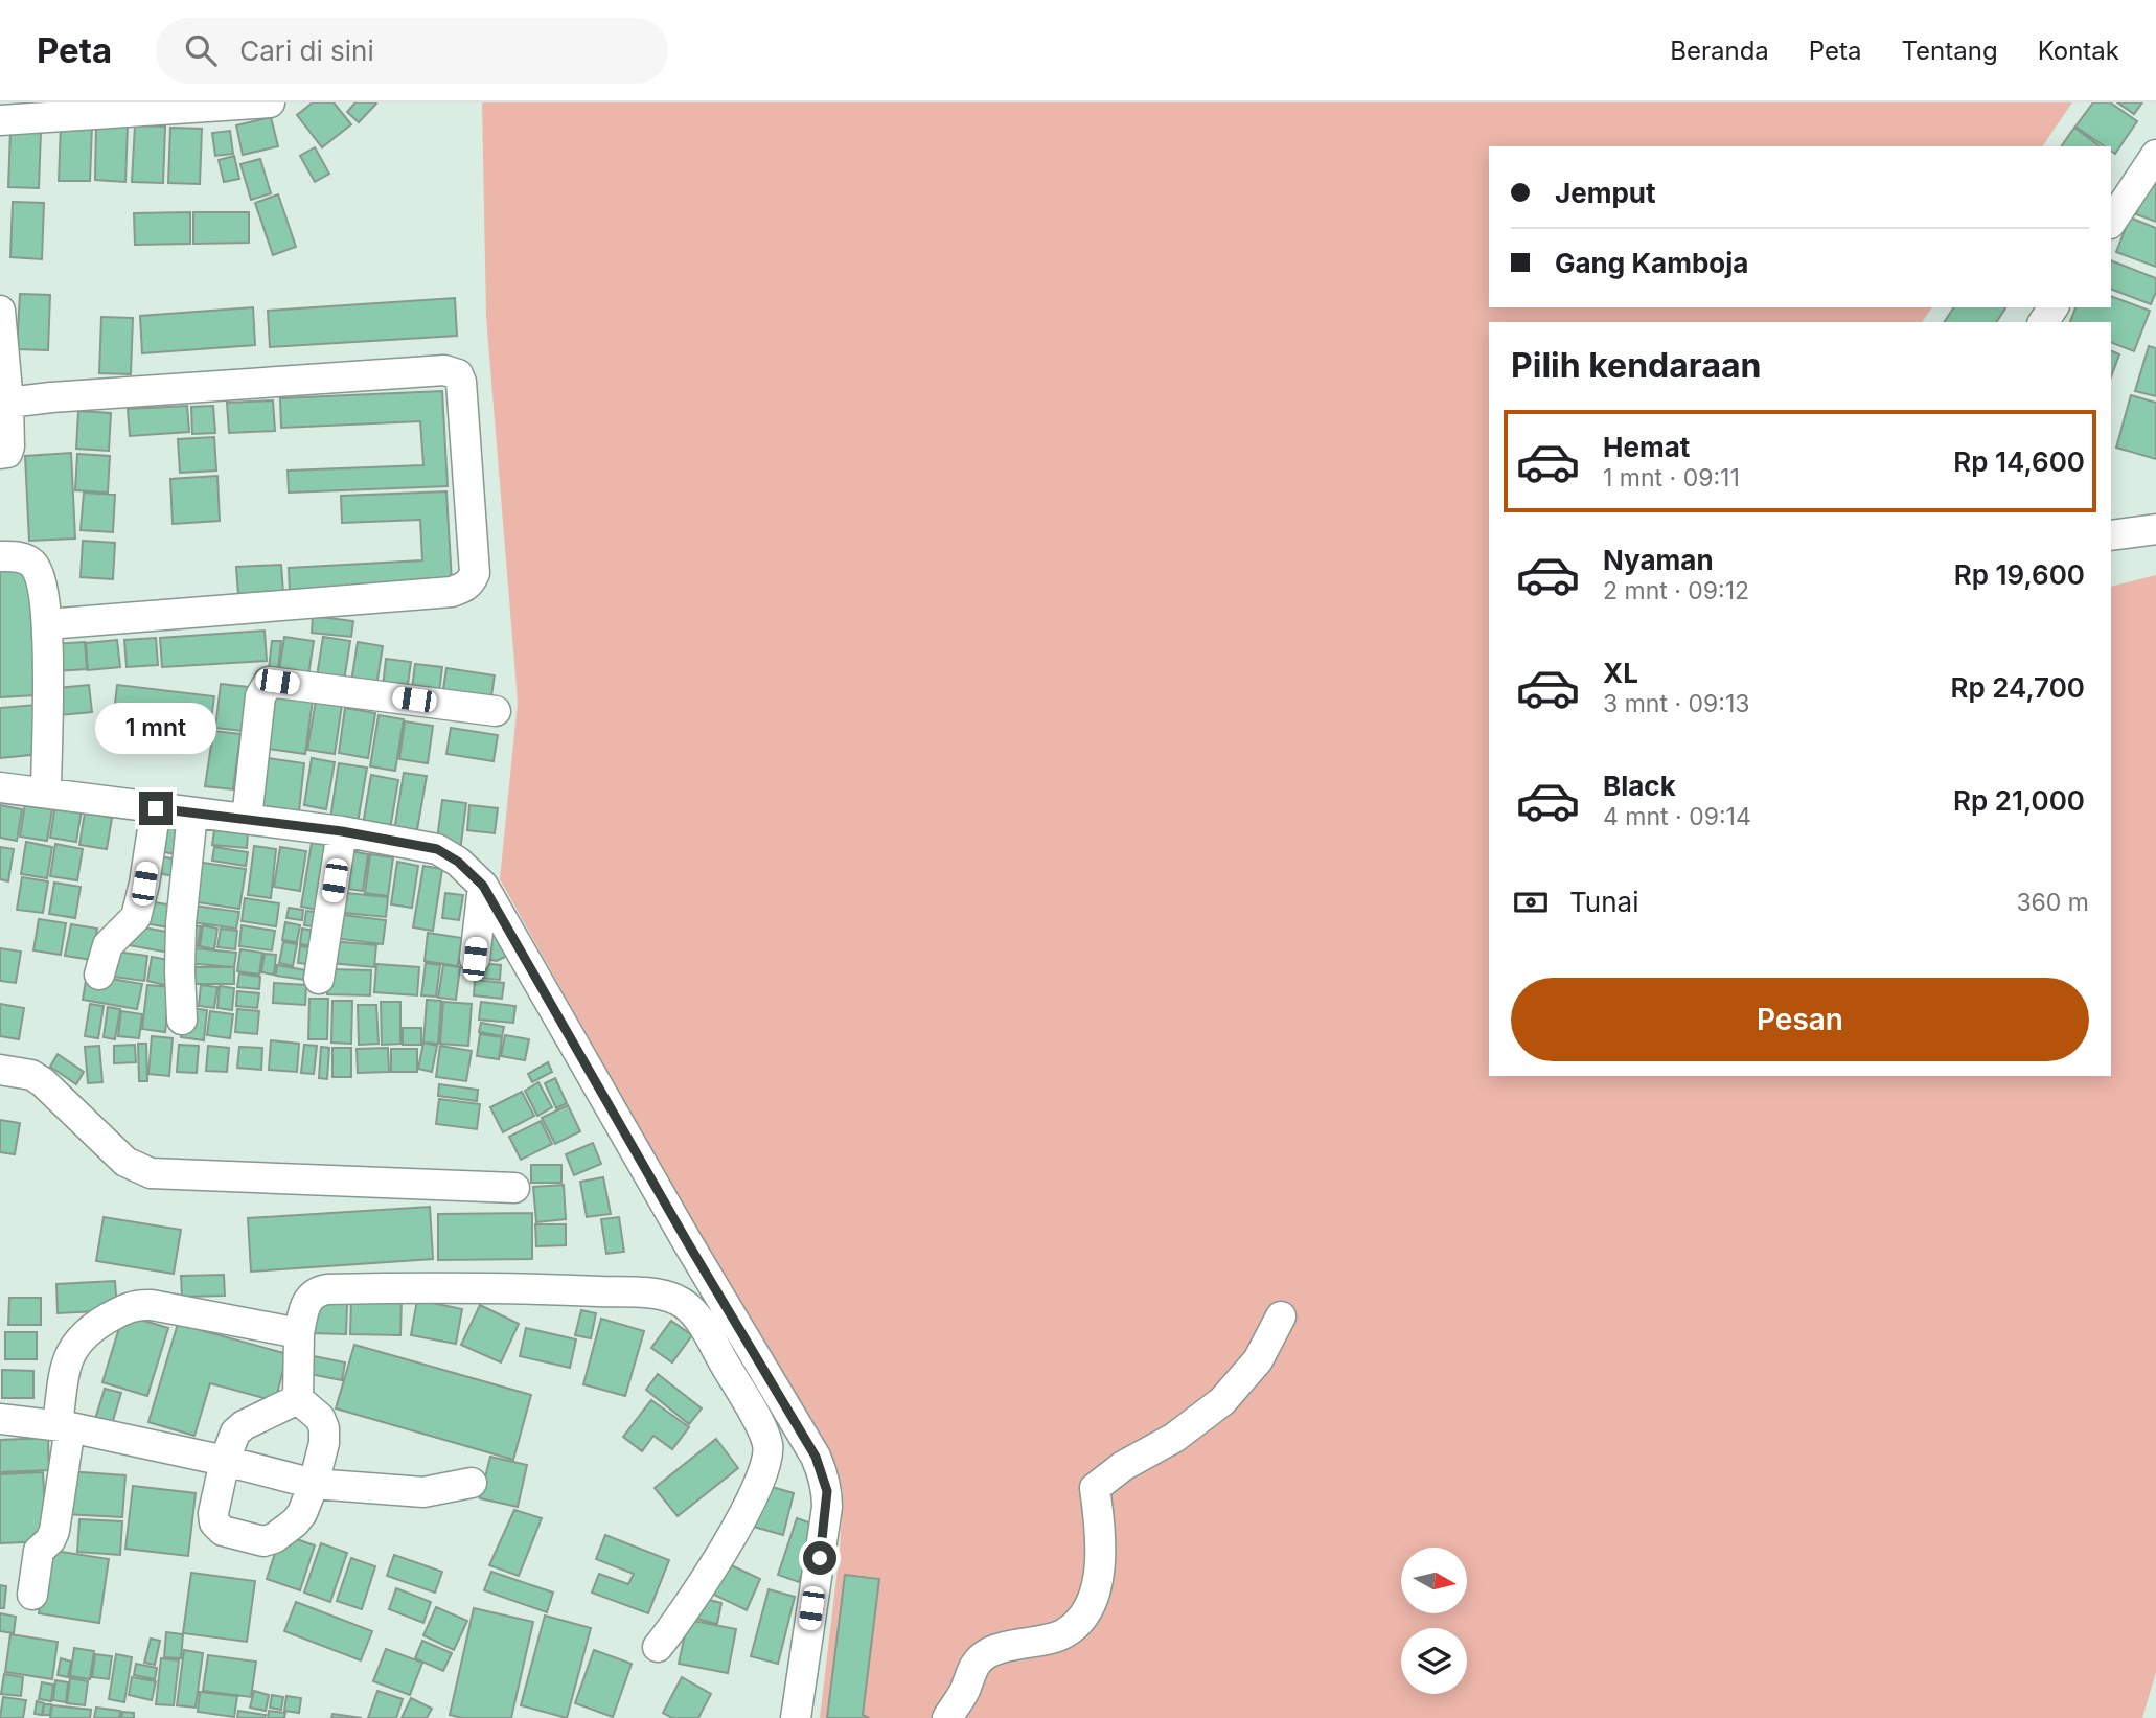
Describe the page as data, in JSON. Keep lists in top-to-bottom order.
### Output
{
  "north": "right",
  "page": {
    "header": "Peta",
    "search": "Cari di sini",
    "nav": [
      "Beranda",
      "Peta",
      "Tentang",
      "Kontak"
    ],
    "banner": ["Jemput", "Gang Kamboja"],
    "heading": "Pilih kendaraan",
    "list": [
      {
        "name": "Hemat",
        "note": "1 mnt · 09:11",
        "value": "Rp 14,600"
      },
      {
        "name": "Nyaman",
        "note": "2 mnt · 09:12",
        "value": "Rp 19,600"
      },
      {
        "name": "XL",
        "note": "3 mnt · 09:13",
        "value": "Rp 24,700"
      },
      {
        "name": "Black",
        "note": "4 mnt · 09:14",
        "value": "Rp 21,000"
      }
    ],
    "bubble": "1 mnt",
    "pay": ["Tunai", "360 m"],
    "buttons": "Pesan"
  }
}
